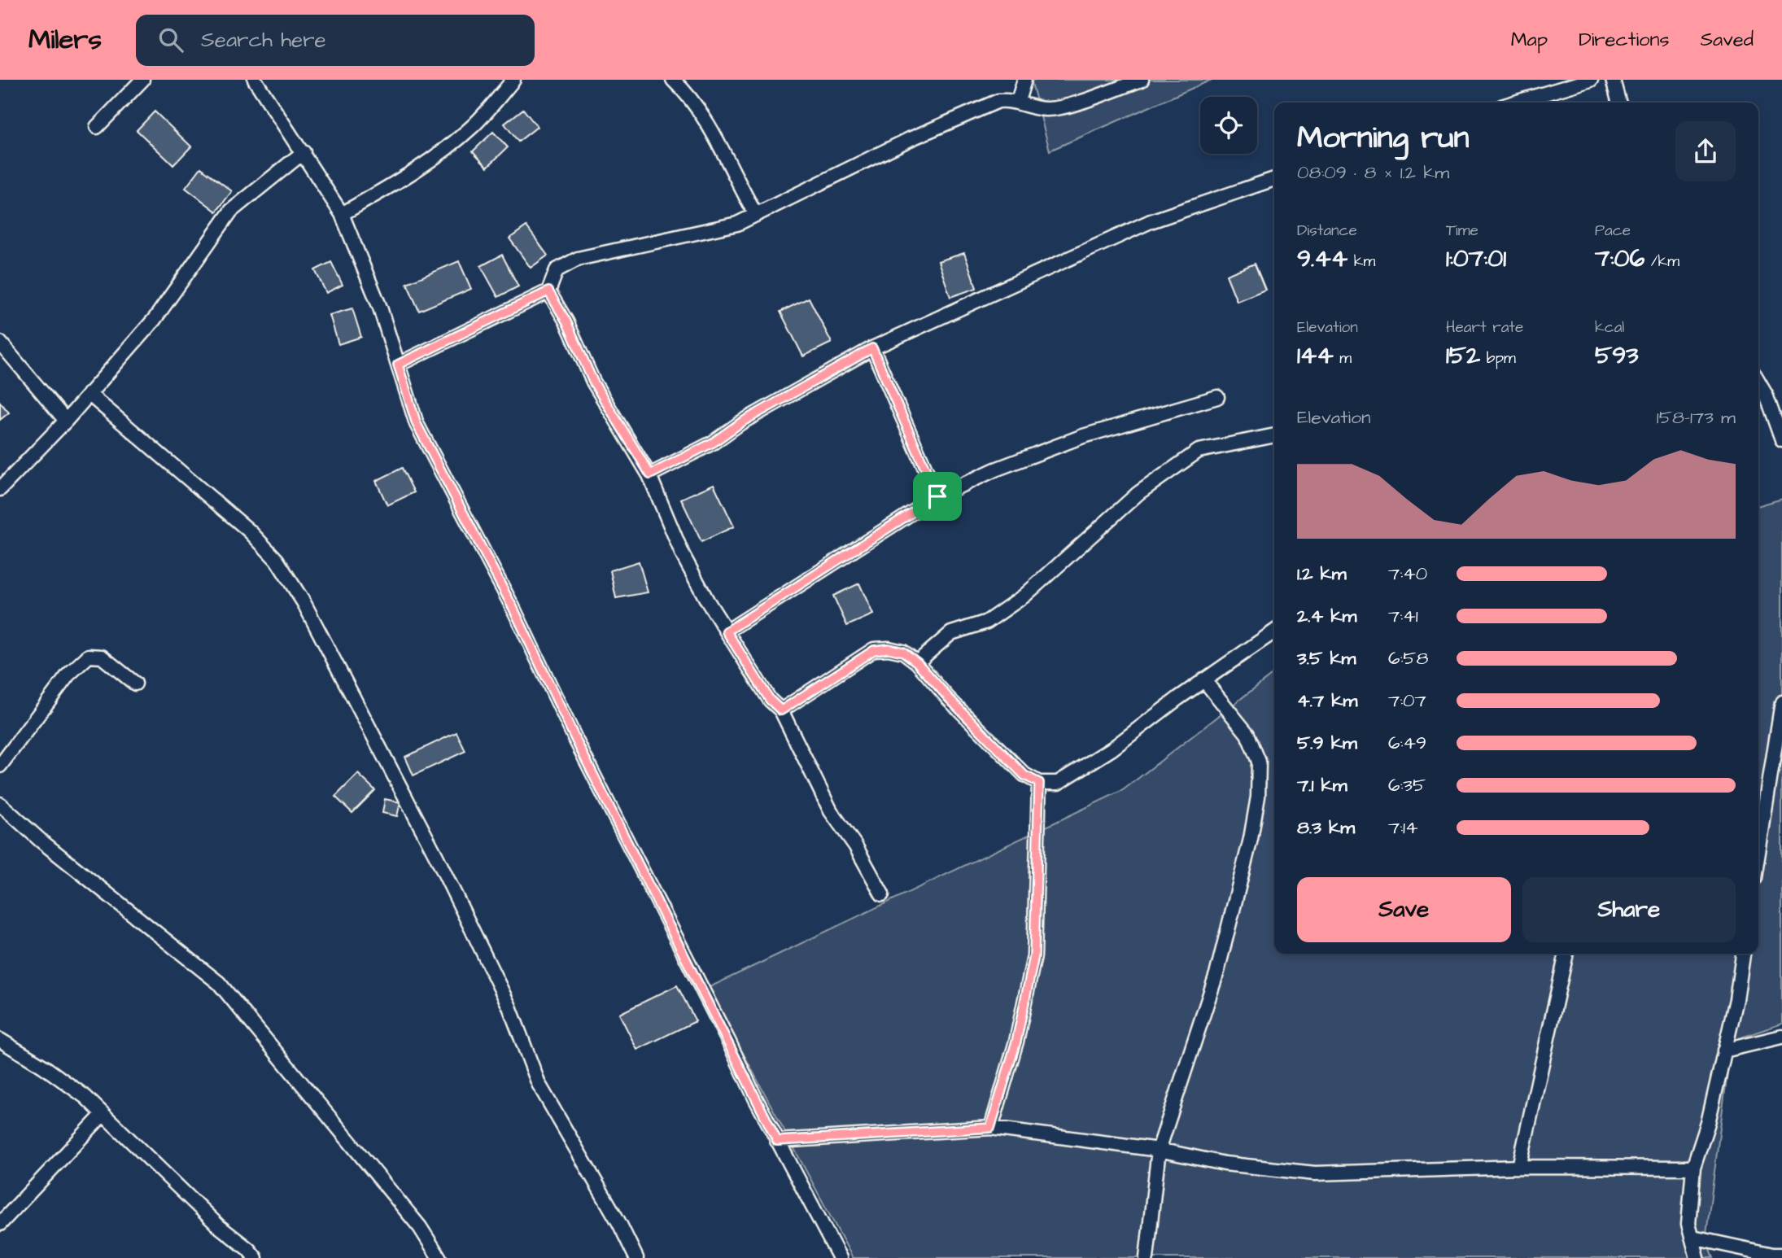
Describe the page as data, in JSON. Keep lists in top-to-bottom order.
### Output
{
  "page": {
    "header": "Milers",
    "search": "Search here",
    "nav": ["Map", "Directions", "Saved"],
    "heading": ["Morning run", "08:09 · 8 × 1.2 km"],
    "stats": [
      ["Distance", "9.44 km"],
      ["Time", "1:07:01"],
      ["Pace", "7:06 /km"],
      ["Elevation", "144 m"],
      ["Heart rate", "152 bpm"],
      ["kcal", "593"]
    ],
    "chart": ["Elevation", "158–173 m"],
    "list": [
      {
        "name": "1.2 km",
        "note": "7:40"
      },
      {
        "name": "2.4 km",
        "note": "7:41"
      },
      {
        "name": "3.5 km",
        "note": "6:58"
      },
      {
        "name": "4.7 km",
        "note": "7:07"
      },
      {
        "name": "5.9 km",
        "note": "6:49"
      },
      {
        "name": "7.1 km",
        "note": "6:35"
      },
      {
        "name": "8.3 km",
        "note": "7:14"
      }
    ],
    "buttons": ["Save", "Share"]
  }
}
